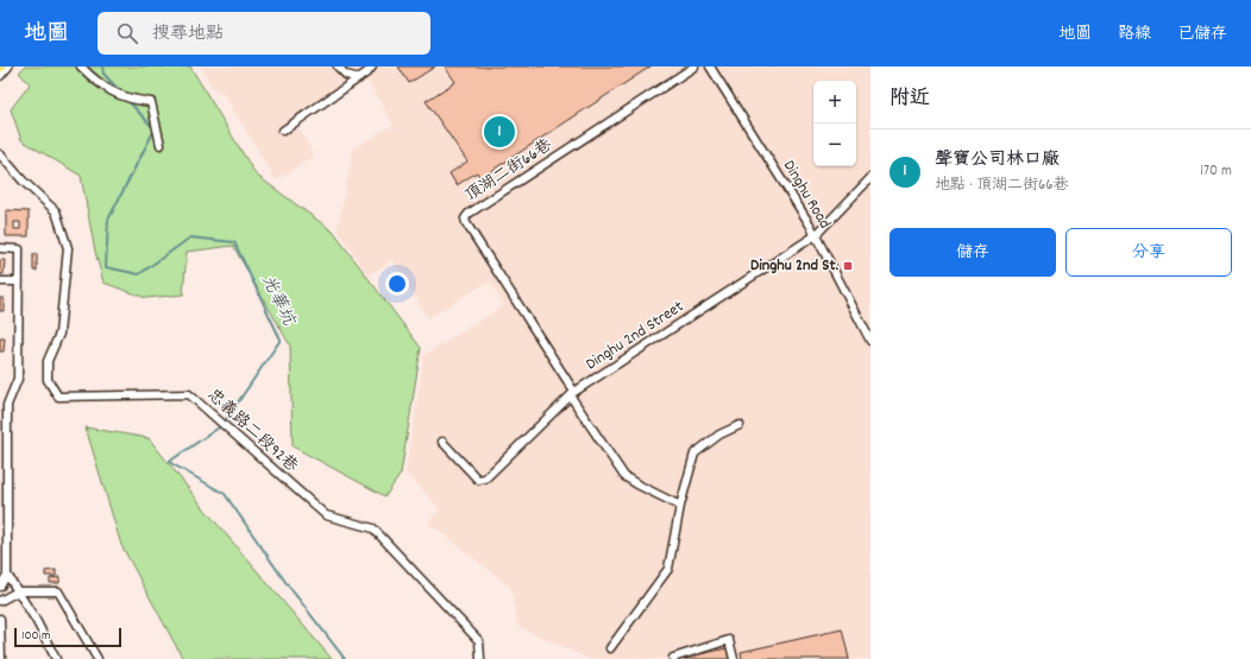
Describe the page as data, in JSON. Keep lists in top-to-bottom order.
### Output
{
  "streets": {
    "street": [
      "頂湖二街66巷",
      "Dinghu Road",
      "Dinghu 2nd Street",
      "忠義路二段92巷"
    ]
  },
  "crossings": [
    ["頂湖二街66巷", "Dinghu 2nd Street"],
    ["Dinghu Road", "Dinghu 2nd Street"]
  ],
  "water": ["光華坑"],
  "places": {
    "transit": ["Dinghu 2nd St."]
  },
  "scale_bar": "100 m",
  "page": {
    "header": "地圖",
    "search": "搜尋地點",
    "nav": ["地圖", "路線", "已儲存"],
    "heading": "附近",
    "map_buttons": ["+", "−"],
    "pins": "1",
    "list": [
      {
        "mark": "1",
        "name": "聲寶公司林口廠",
        "note": "地點 · 頂湖二街66巷",
        "value": "170 m"
      }
    ],
    "buttons": ["儲存", "分享"],
    "scale": "100 m"
  }
}
